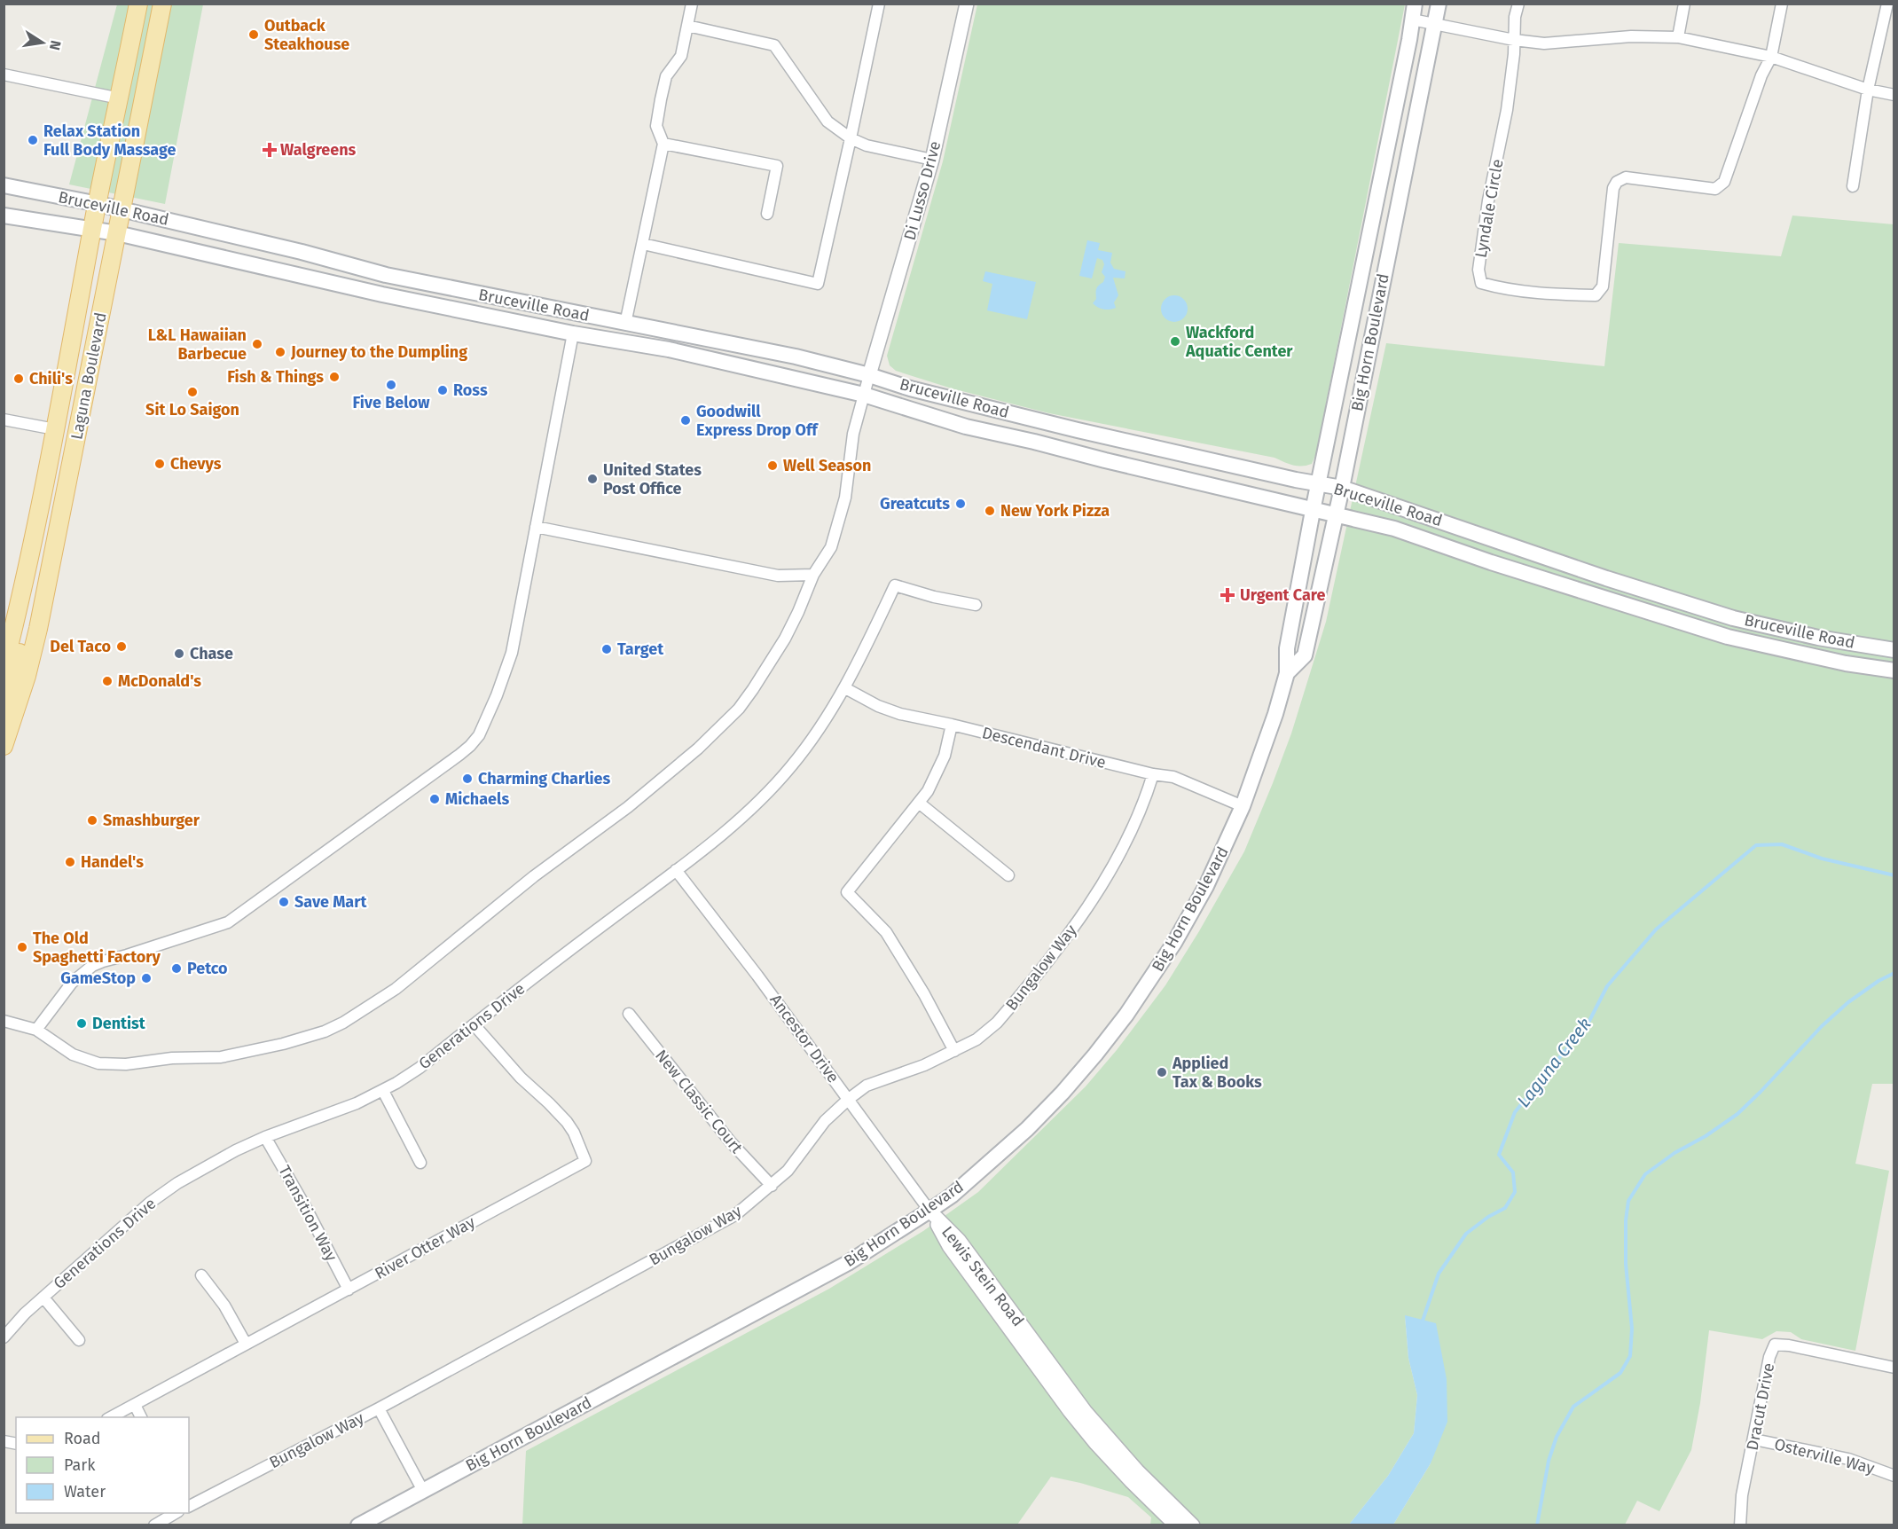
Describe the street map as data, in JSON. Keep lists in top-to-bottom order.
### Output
{
  "streets": {
    "main road": ["Bruceville Road", "Big Horn Boulevard", "Laguna Boulevard"],
    "street": [
      "Di Lusso Drive",
      "Lyndale Circle",
      "Descendant Drive",
      "Bungalow Way",
      "Generations Drive",
      "Ancestor Drive",
      "New Classic Court",
      "Transition Way",
      "River Otter Way",
      "Lewis Stein Road",
      "Dracut Drive",
      "Osterville Way"
    ]
  },
  "crossings": [
    ["Di Lusso Drive", "Bruceville Road"],
    ["Bruceville Road", "Big Horn Boulevard"],
    ["Bruceville Road", "Laguna Boulevard"],
    ["Big Horn Boulevard", "Descendant Drive"],
    ["Big Horn Boulevard", "Ancestor Drive"],
    ["Big Horn Boulevard", "Lewis Stein Road"],
    ["Descendant Drive", "Bungalow Way"],
    ["Descendant Drive", "Generations Drive"],
    ["Bungalow Way", "Ancestor Drive"],
    ["Bungalow Way", "New Classic Court"],
    ["Generations Drive", "Ancestor Drive"],
    ["Generations Drive", "Transition Way"],
    ["Generations Drive", "River Otter Way"],
    ["Ancestor Drive", "Lewis Stein Road"],
    ["Transition Way", "River Otter Way"],
    ["Dracut Drive", "Osterville Way"]
  ],
  "water": ["Laguna Creek"],
  "places": {
    "other": [
      "Outback Steakhouse",
      "Relax Station Full Body Massage",
      "Wackford Aquatic Center",
      "L&L Hawaiian Barbecue",
      "Journey to the Dumpling",
      "Fish & Things",
      "Chili's",
      "Five Below",
      "Ross",
      "Sit Lo Saigon",
      "Goodwill Express Drop Off",
      "Chevys",
      "Well Season",
      "United States Post Office",
      "Greatcuts",
      "New York Pizza",
      "Del Taco",
      "Target",
      "Chase",
      "McDonald's",
      "Charming Charlies",
      "Michaels",
      "Smashburger",
      "Handel's",
      "Save Mart",
      "The Old Spaghetti Factory",
      "Petco",
      "GameStop",
      "Dentist",
      "Applied Tax & Books"
    ],
    "health": ["Walgreens", "Urgent Care"]
  },
  "legend": ["Road", "Park", "Water"],
  "north": "right"
}
